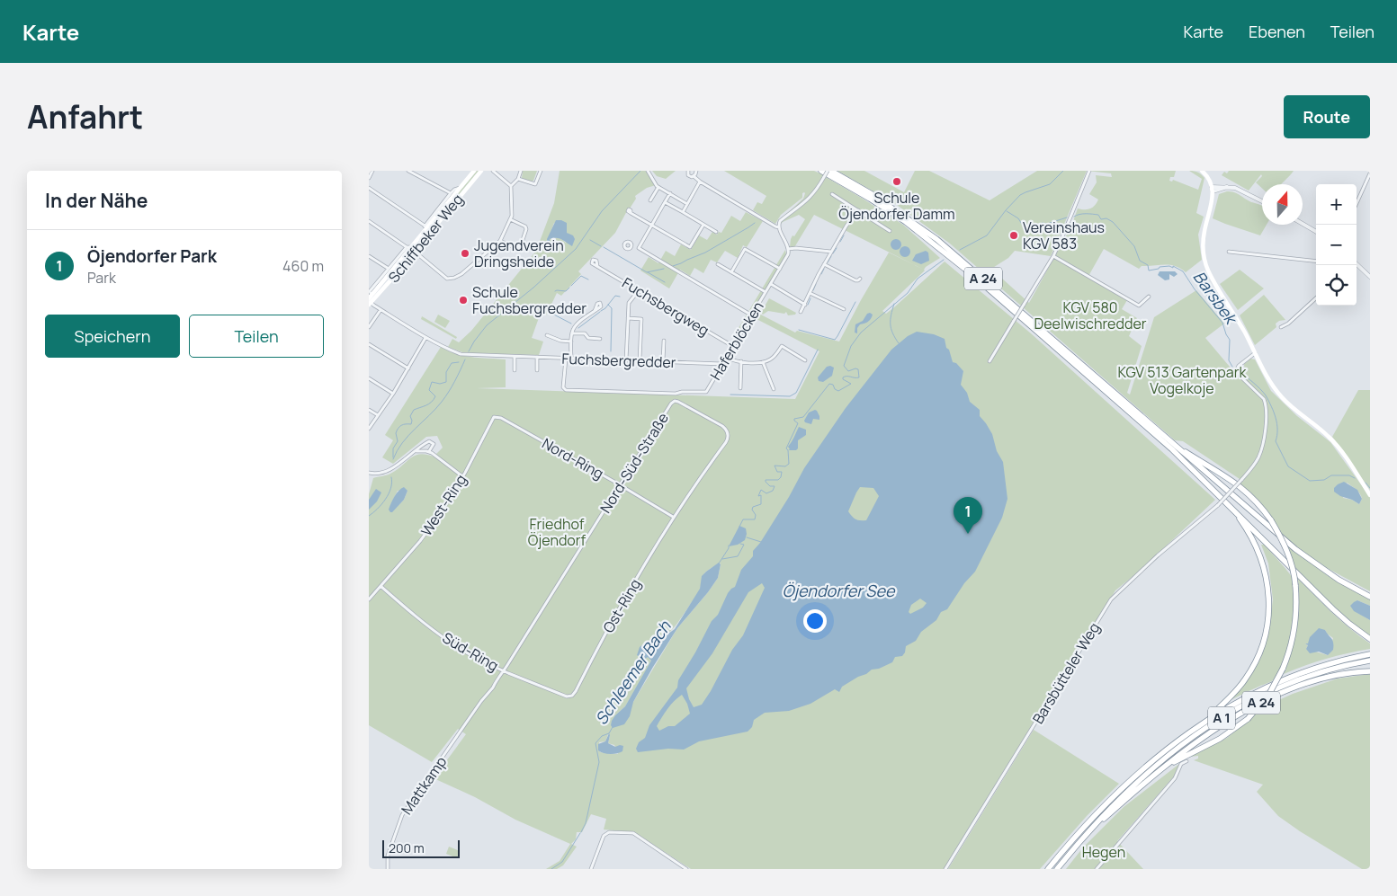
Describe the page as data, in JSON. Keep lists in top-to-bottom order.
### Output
{
  "streets": {
    "highway": ["A 24", "A 1"],
    "main road": ["Schiffbeker Weg"],
    "street": [
      "Fuchsbergweg",
      "Haferblöcken",
      "Fuchsbergredder",
      "Nord-Ring",
      "Nord-Süd-Straße",
      "West-Ring",
      "Ost-Ring",
      "Süd-Ring",
      "Barsbütteler Weg",
      "Mattkamp"
    ]
  },
  "crossings": [
    ["Schiffbeker Weg", "Fuchsbergredder"],
    ["A 24", "A 1"],
    ["Fuchsbergweg", "Haferblöcken"],
    ["Haferblöcken", "Fuchsbergredder"],
    ["Nord-Ring", "Nord-Süd-Straße"],
    ["Nord-Ring", "West-Ring"],
    ["Nord-Ring", "Ost-Ring"],
    ["Nord-Süd-Straße", "Ost-Ring"],
    ["Nord-Süd-Straße", "Süd-Ring"],
    ["Nord-Süd-Straße", "Mattkamp"],
    ["West-Ring", "Süd-Ring"],
    ["Ost-Ring", "Süd-Ring"]
  ],
  "water": ["Barsbek", "Öjendorfer See", "Schleemer Bach"],
  "parks": [
    "KGV 580 Deelwischredder",
    "KGV 513 Gartenpark Vogelkoje",
    "Friedhof Öjendorf",
    "Hegen"
  ],
  "places": [
    "Schule Öjendorfer Damm",
    "Vereinshaus KGV 583",
    "Jugendverein Dringsheide",
    "Schule Fuchsbergredder"
  ],
  "scale_bar": "200 m",
  "north": "top",
  "page": {
    "header": "Karte",
    "nav": ["Karte", "Ebenen", "Teilen"],
    "title": "Anfahrt",
    "buttons": [
      "Route",
      ["Speichern", "Teilen"]
    ],
    "heading": "In der Nähe",
    "map_buttons": ["+", "−"],
    "list": [
      {
        "mark": "1",
        "name": "Öjendorfer Park",
        "note": "Park",
        "value": "460 m"
      }
    ],
    "pins": "1",
    "scale": "200 m"
  }
}
